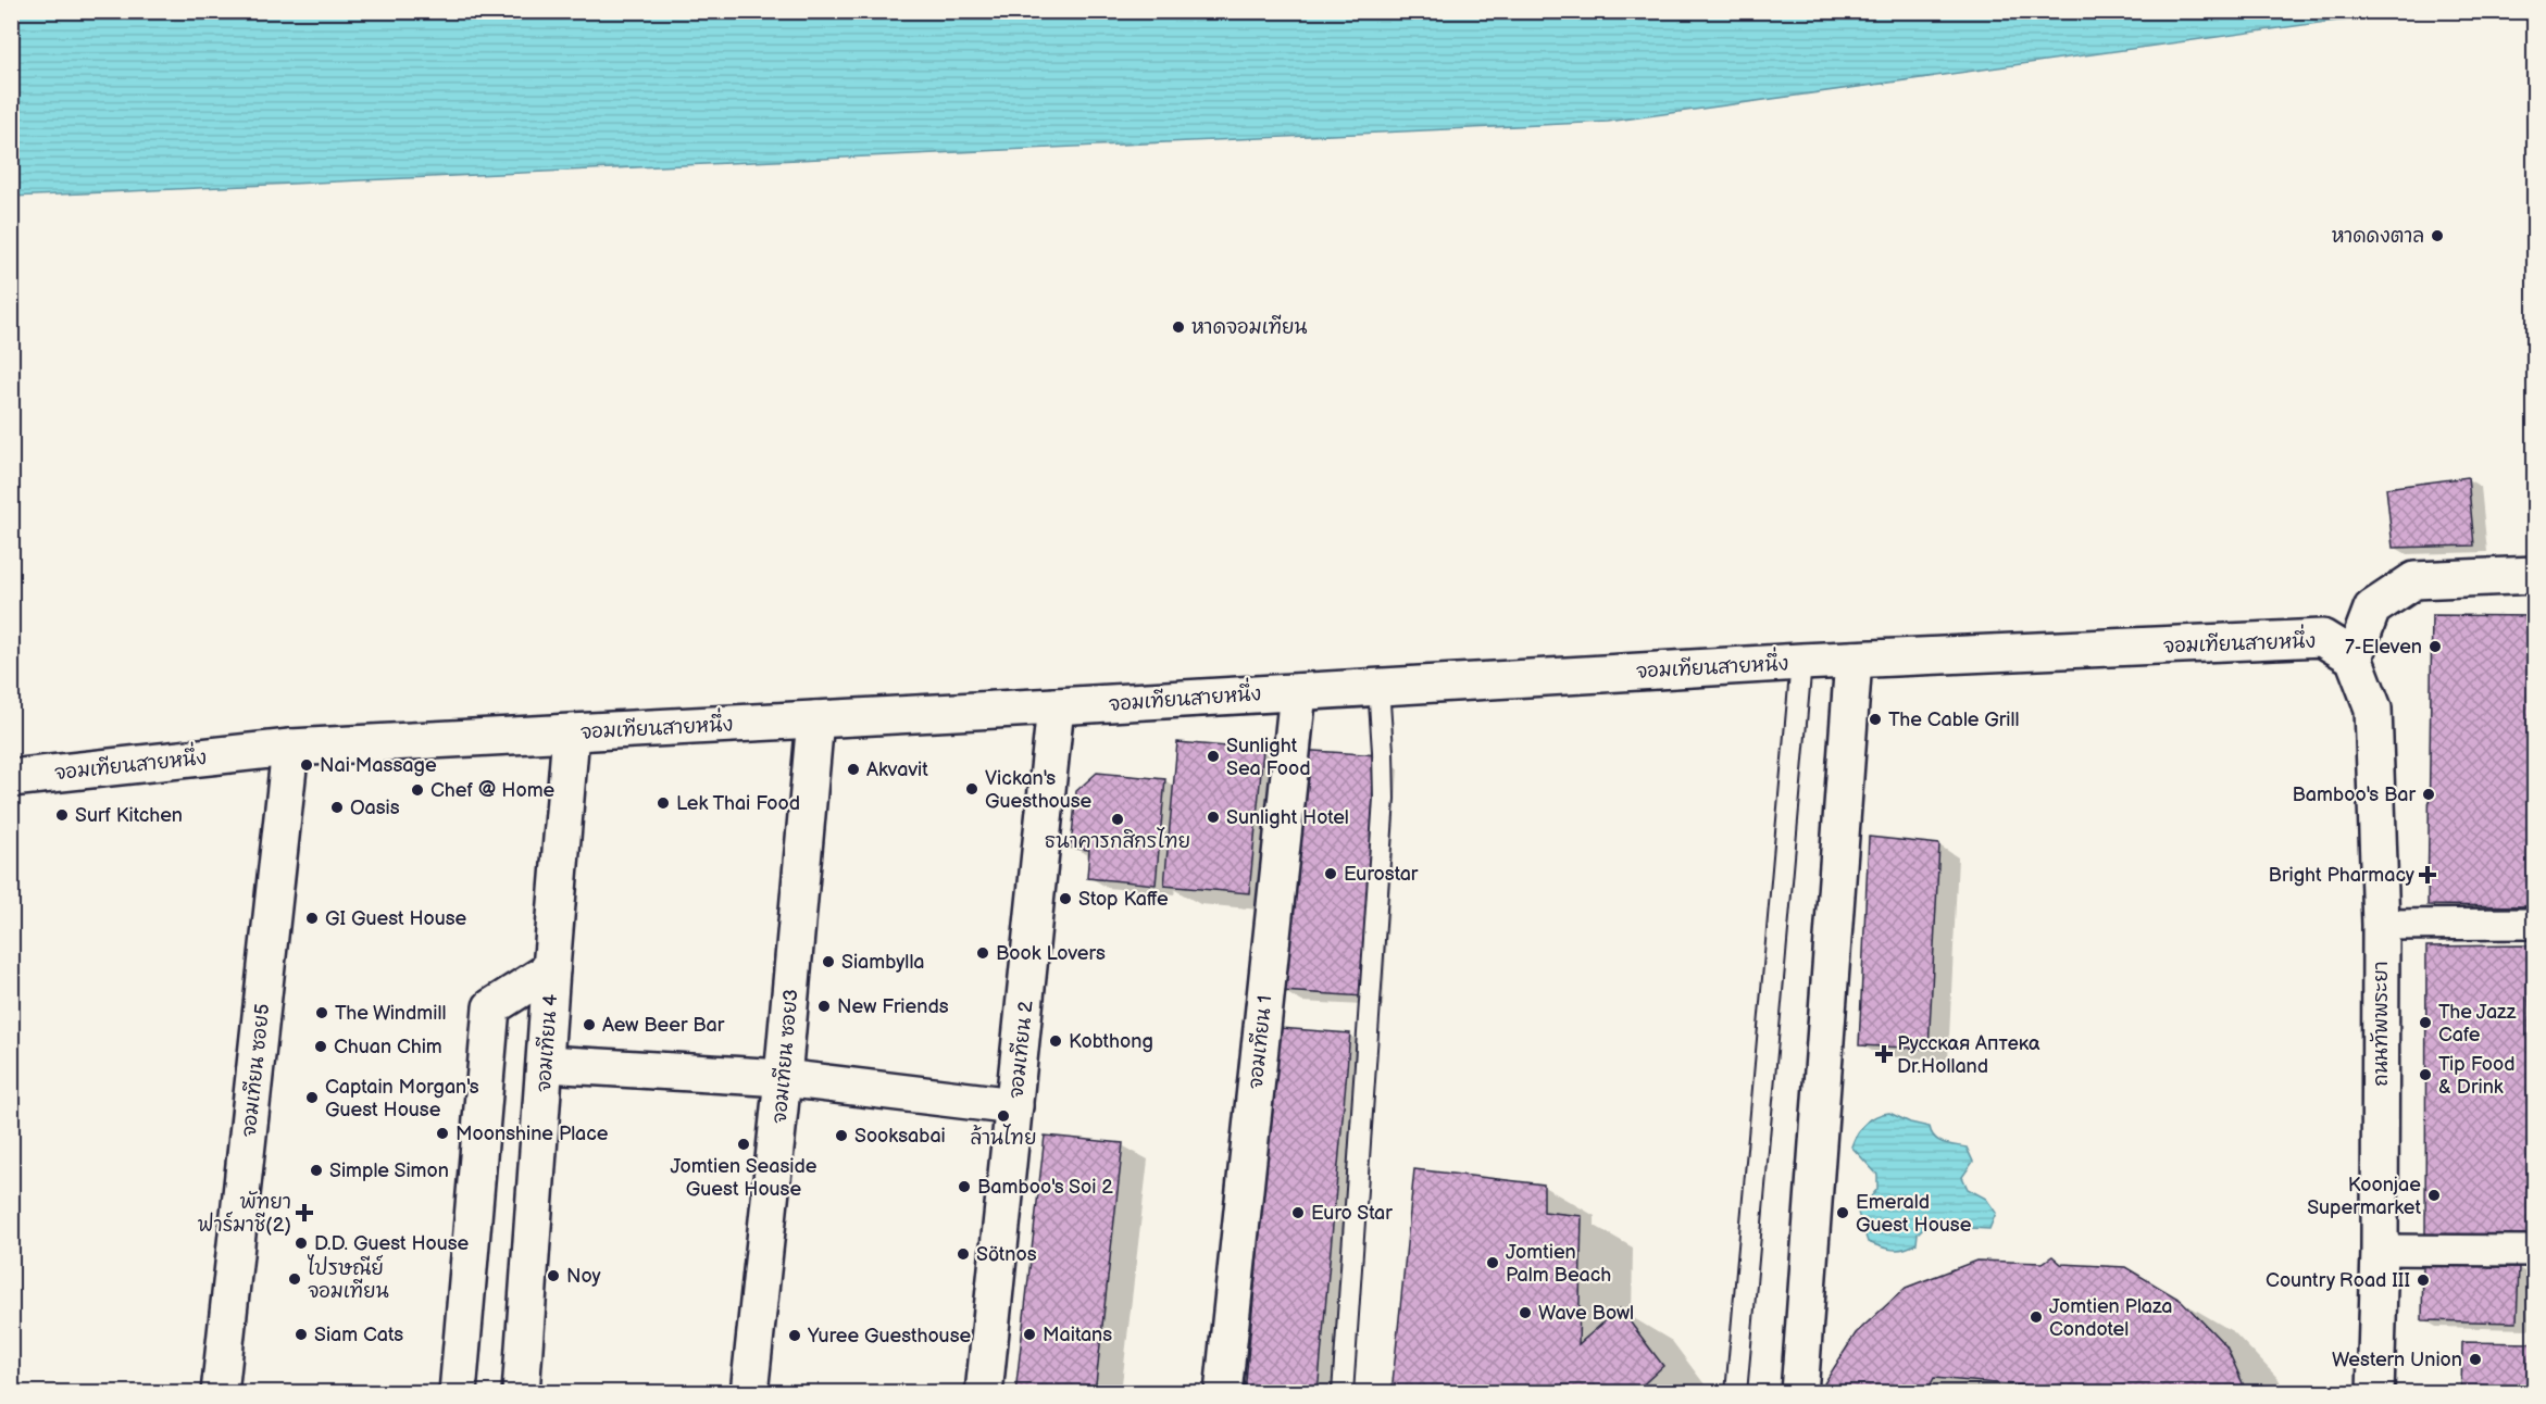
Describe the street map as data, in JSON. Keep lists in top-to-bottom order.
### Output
{
  "streets": {
    "street": [
      "จอมเทียนสายหนึ่ง",
      "ถนนทัพพระยา",
      "จอมเทียน 1",
      "จอมเทียน 4",
      "จอมเทียน 2",
      "จอมเทียน ซอย3",
      "จอมเทียน ซอย5"
    ]
  },
  "crossings": [
    ["จอมเทียนสายหนึ่ง", "ถนนทัพพระยา"],
    ["จอมเทียนสายหนึ่ง", "จอมเทียน 1"],
    ["จอมเทียนสายหนึ่ง", "จอมเทียน 4"],
    ["จอมเทียนสายหนึ่ง", "จอมเทียน 2"],
    ["จอมเทียนสายหนึ่ง", "จอมเทียน ซอย3"],
    ["จอมเทียนสายหนึ่ง", "จอมเทียน ซอย5"]
  ],
  "places": {
    "other": [
      "หาดดงตาล",
      "หาดจอมเทียน",
      "7-Eleven",
      "The Cable Grill",
      "Sunlight Sea Food",
      "Nai Massage",
      "Akvavit",
      "Vickan's Guesthouse",
      "Chef @ Home",
      "Bamboo's Bar",
      "Lek Thai Food",
      "Oasis",
      "Surf Kitchen",
      "Sunlight Hotel",
      "ธนาคารกสิกรไทย",
      "Eurostar",
      "Stop Kaffe",
      "GI Guest House",
      "Book Lovers",
      "Siambylla",
      "New Friends",
      "The Windmill",
      "The Jazz Cafe",
      "Aew Beer Bar",
      "Kobthong",
      "Chuan Chim",
      "Tip Food & Drink",
      "Captain Morgan's Guest House",
      "ล้านไทย",
      "Moonshine Place",
      "Sooksabai",
      "Jomtien Seaside Guest House",
      "Simple Simon",
      "Bamboo's Soi 2",
      "Koonjae Supermarket",
      "Euro Star",
      "Emerald Guest House",
      "D.D. Guest House",
      "Sötnos",
      "Jomtien Palm Beach",
      "Noy",
      "ไปรษณีย์ จอมเทียน",
      "Country Road III",
      "Wave Bowl",
      "Jomtien Plaza Condotel",
      "Siam Cats",
      "Maitans",
      "Yuree Guesthouse",
      "Western Union"
    ],
    "health": ["Bright Pharmacy", "Русская Аптека Dr.Holland", "พัทยา ฟาร์มาชี(2)"]
  }
}
